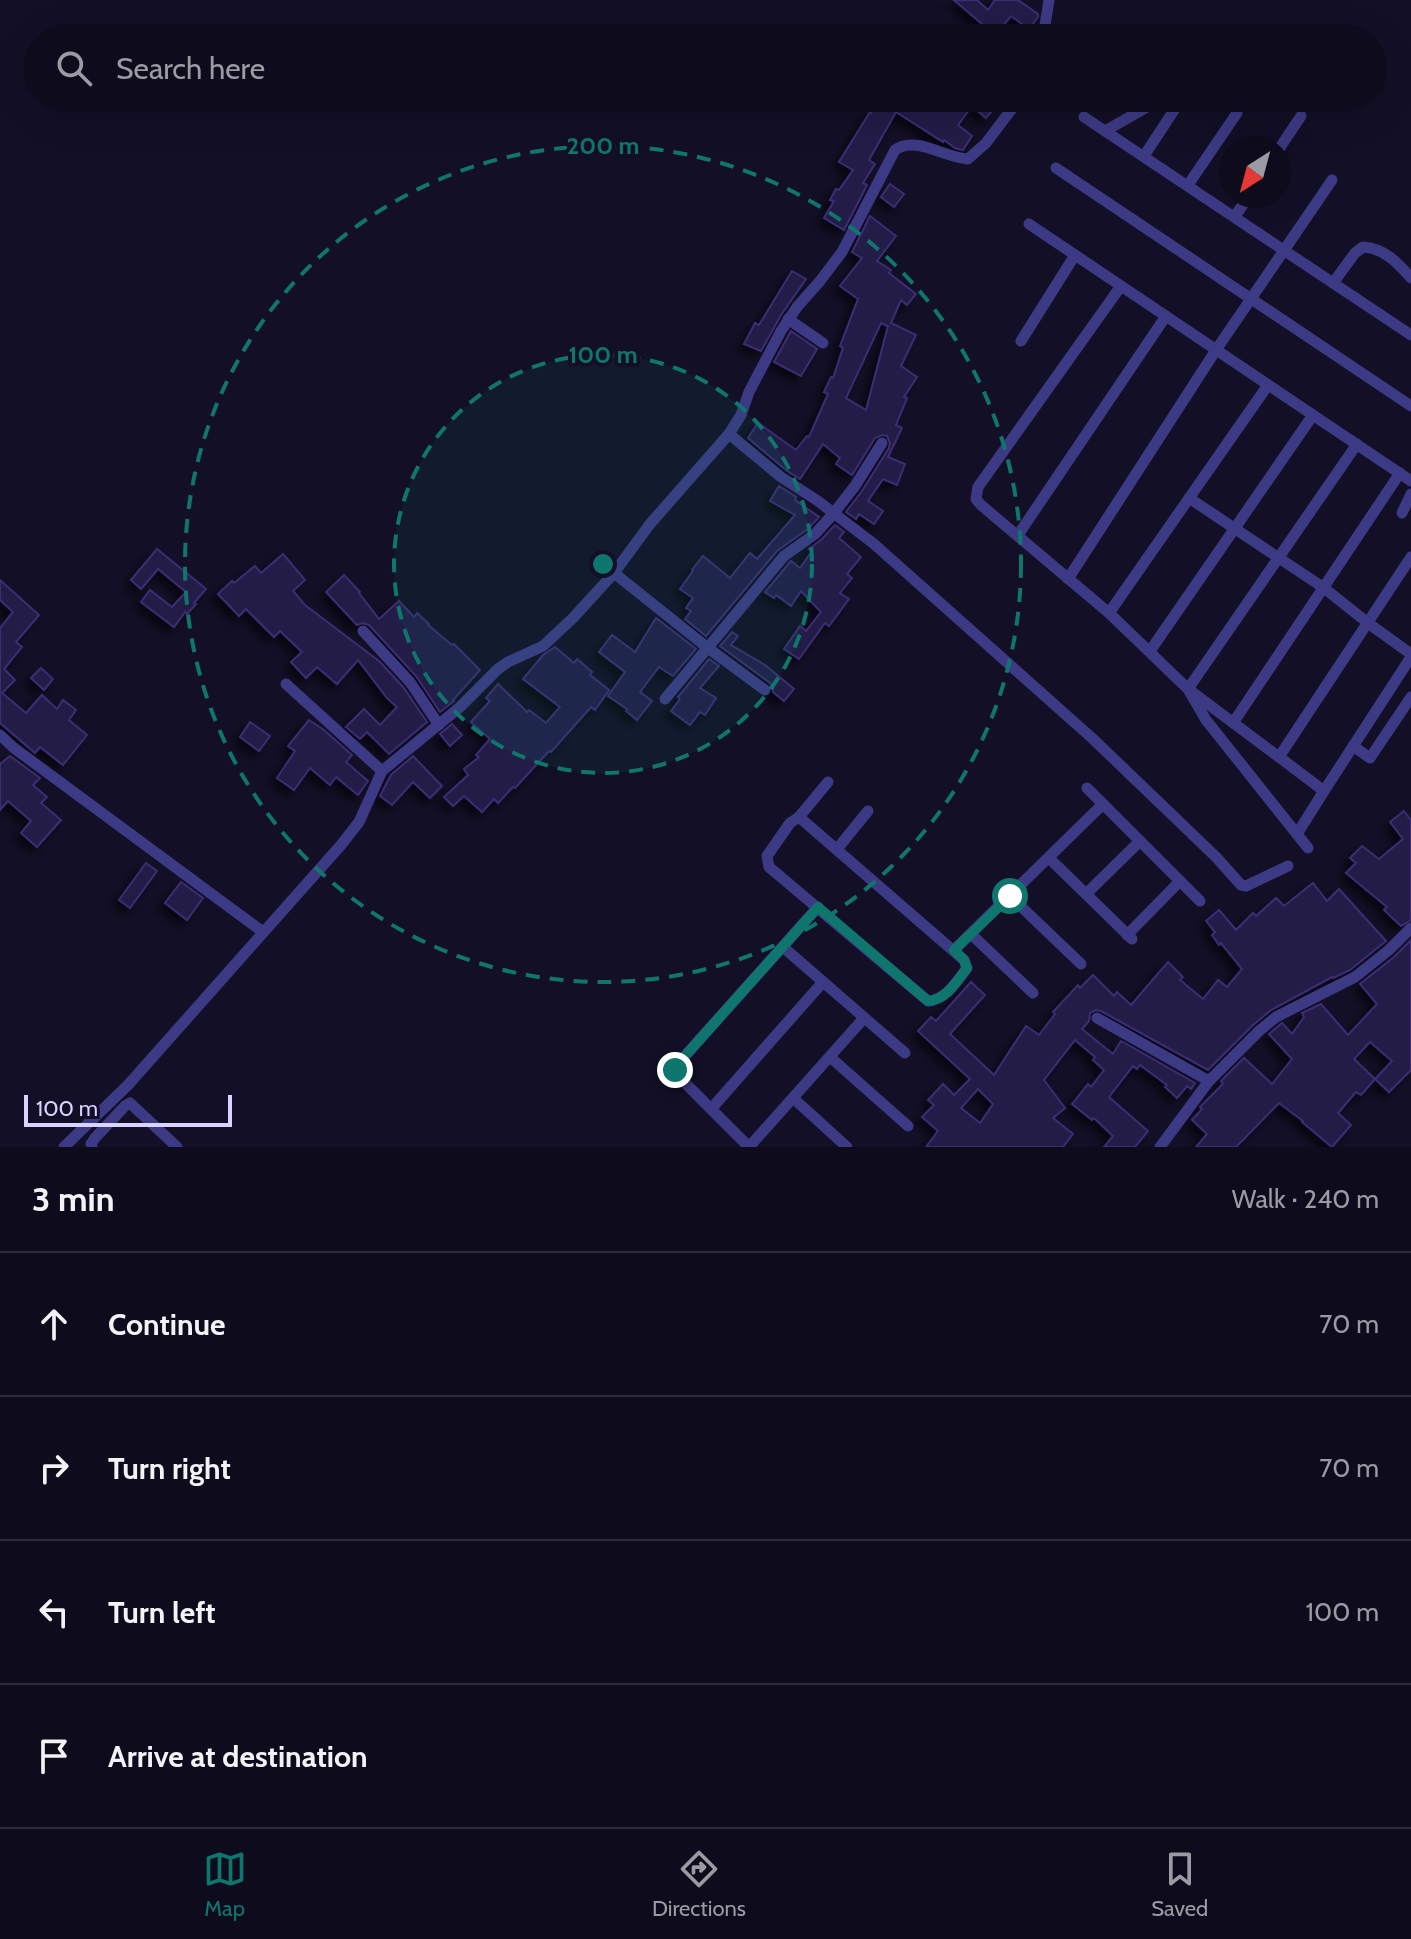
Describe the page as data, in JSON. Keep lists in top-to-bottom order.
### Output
{
  "scale_bar": "100 m",
  "north": "bottom left",
  "page": {
    "search": "Search here",
    "scale": "100 m",
    "heading": ["3 min", "Walk · 240 m"],
    "list": [
      ["Continue", "70 m"],
      ["Turn right", "70 m"],
      ["Turn left", "100 m"],
      "Arrive at destination"
    ],
    "nav": ["Map", "Directions", "Saved"]
  },
  "rings": ["200 m", "100 m"]
}
